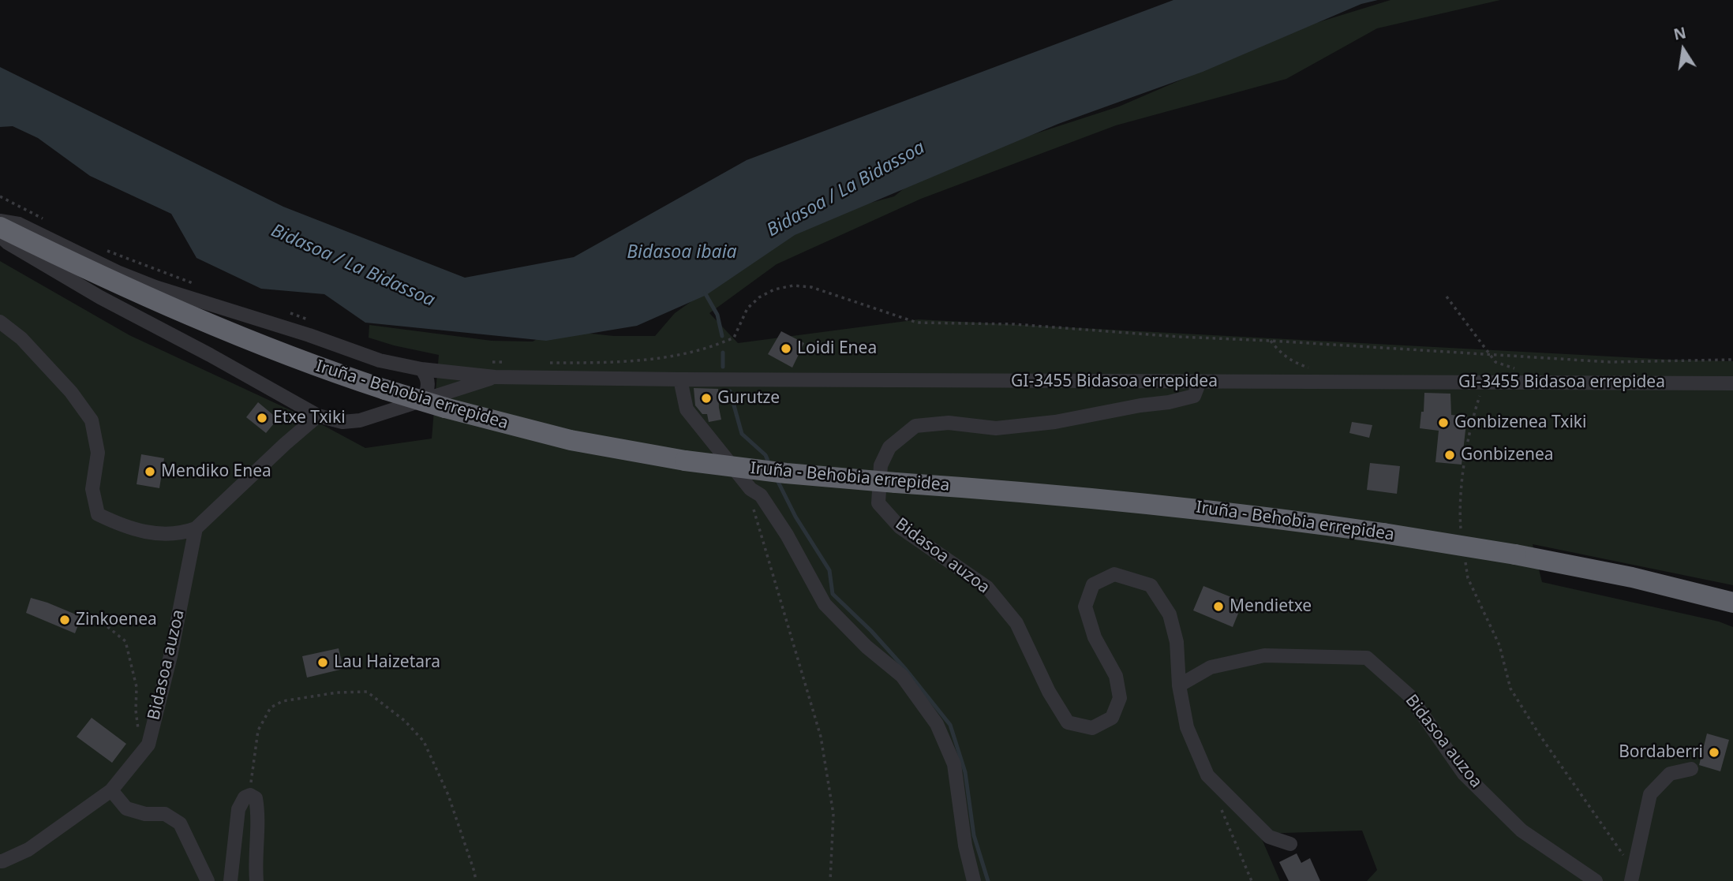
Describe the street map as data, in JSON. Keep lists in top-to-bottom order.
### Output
{
  "streets": {
    "highway": ["Iruña - Behobia errepidea"],
    "street": ["GI-3455 Bidasoa errepidea", "Bidasoa auzoa"]
  },
  "crossings": [
    ["GI-3455 Bidasoa errepidea", "Bidasoa auzoa"]
  ],
  "water": ["Bidasoa / La Bidassoa", "Bidasoa ibaia"],
  "places": [
    "Loidi Enea",
    "Gurutze",
    "Etxe Txiki",
    "Gonbizenea Txiki",
    "Gonbizenea",
    "Mendiko Enea",
    "Mendietxe",
    "Zinkoenea",
    "Lau Haizetara",
    "Bordaberri"
  ],
  "north": "top"
}
